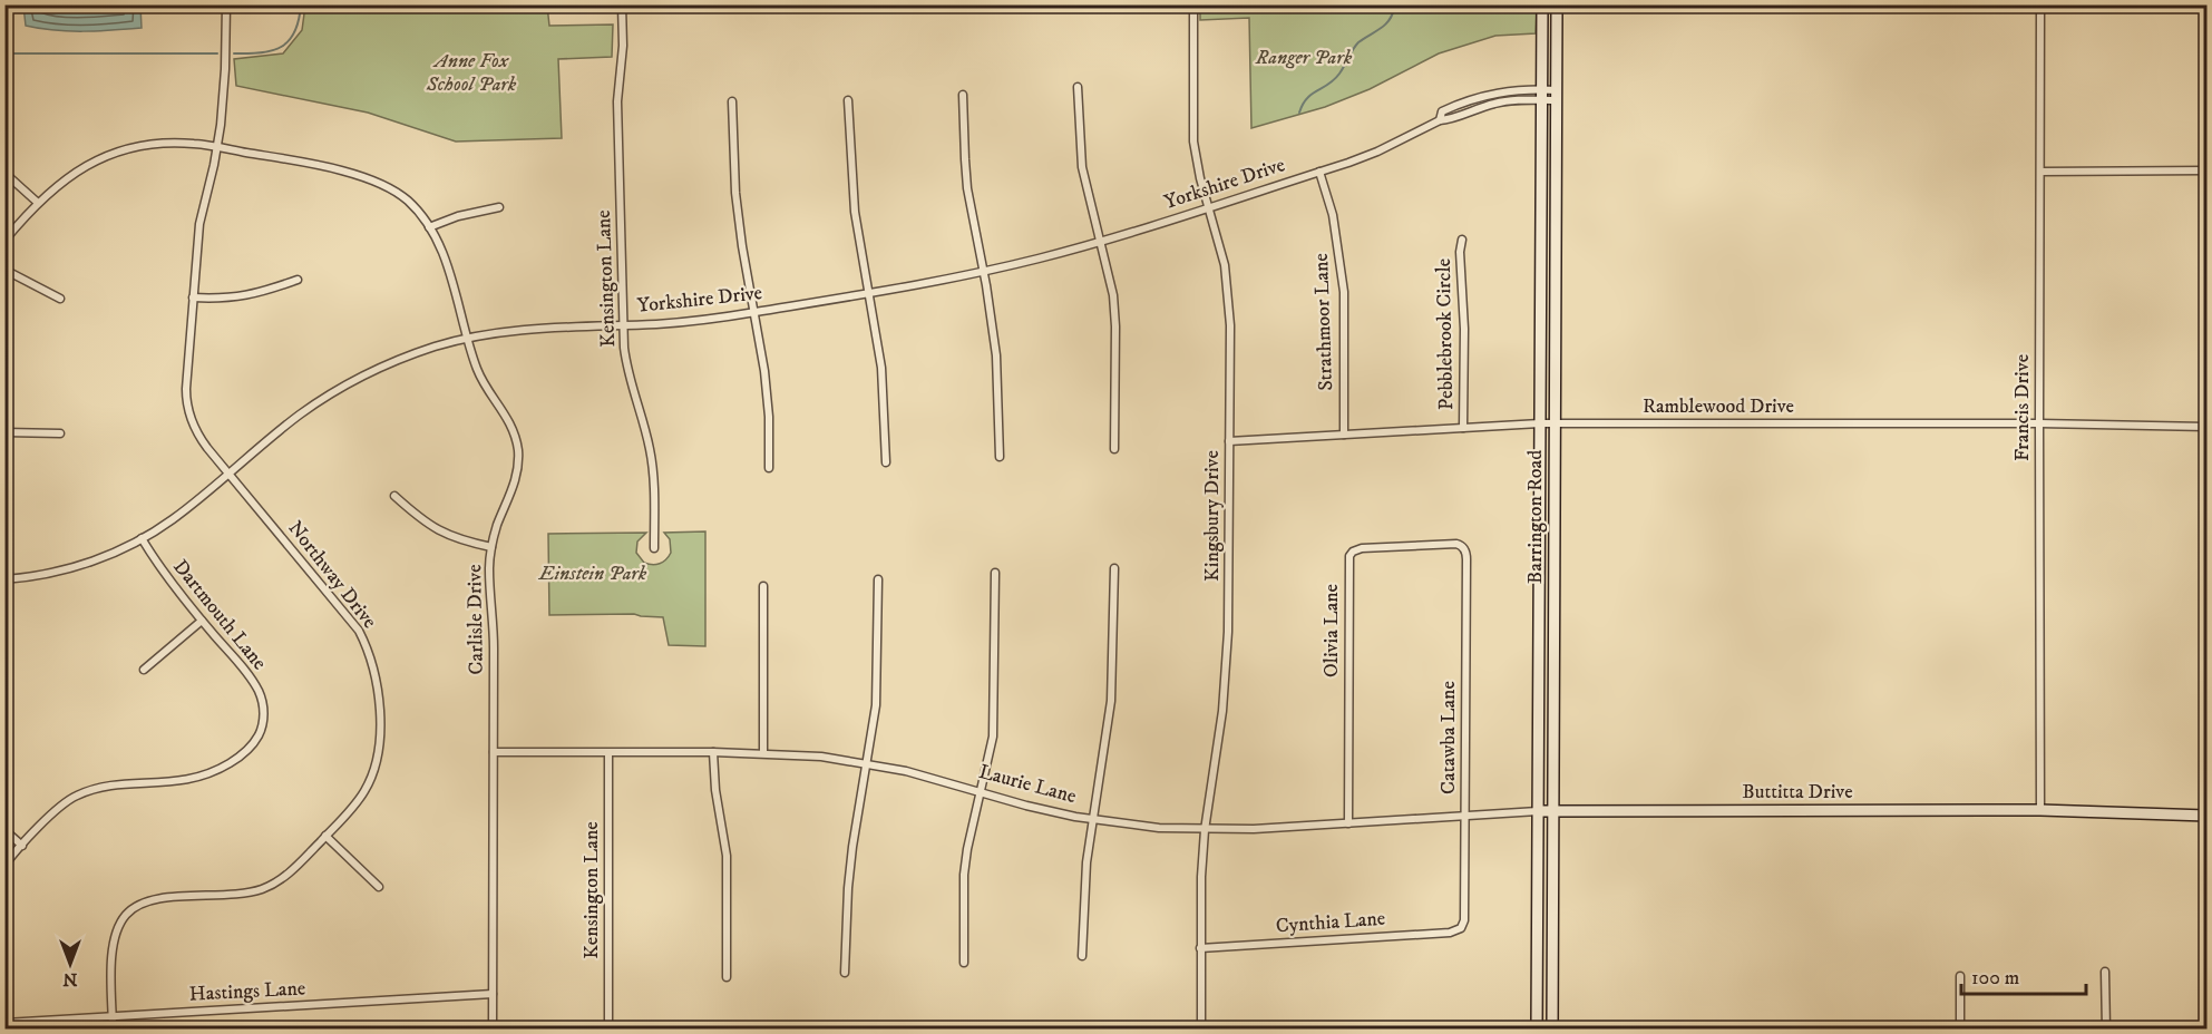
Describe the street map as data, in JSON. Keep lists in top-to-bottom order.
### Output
{
  "streets": {
    "main road": ["Barrington Road", "Laurie Lane", "Buttitta Drive"],
    "street": [
      "Yorkshire Drive",
      "Kensington Lane",
      "Strathmoor Lane",
      "Pebblebrook Circle",
      "Ramblewood Drive",
      "Francis Drive",
      "Kingsbury Drive",
      "Northway Drive",
      "Dartmouth Lane",
      "Carlisle Drive",
      "Olivia Lane",
      "Catawba Lane",
      "Cynthia Lane",
      "Hastings Lane"
    ]
  },
  "crossings": [
    ["Yorkshire Drive", "Kensington Lane"],
    ["Yorkshire Drive", "Strathmoor Lane"],
    ["Yorkshire Drive", "Kingsbury Drive"],
    ["Yorkshire Drive", "Barrington Road"],
    ["Yorkshire Drive", "Northway Drive"],
    ["Yorkshire Drive", "Dartmouth Lane"],
    ["Yorkshire Drive", "Carlisle Drive"],
    ["Kensington Lane", "Laurie Lane"],
    ["Strathmoor Lane", "Ramblewood Drive"],
    ["Pebblebrook Circle", "Ramblewood Drive"],
    ["Ramblewood Drive", "Francis Drive"],
    ["Ramblewood Drive", "Kingsbury Drive"],
    ["Ramblewood Drive", "Barrington Road"],
    ["Francis Drive", "Buttitta Drive"],
    ["Kingsbury Drive", "Laurie Lane"],
    ["Kingsbury Drive", "Cynthia Lane"],
    ["Barrington Road", "Laurie Lane"],
    ["Barrington Road", "Buttitta Drive"],
    ["Northway Drive", "Carlisle Drive"],
    ["Northway Drive", "Hastings Lane"],
    ["Carlisle Drive", "Laurie Lane"],
    ["Carlisle Drive", "Hastings Lane"],
    ["Olivia Lane", "Catawba Lane"],
    ["Olivia Lane", "Laurie Lane"],
    ["Catawba Lane", "Laurie Lane"],
    ["Catawba Lane", "Cynthia Lane"],
    ["Laurie Lane", "Buttitta Drive"]
  ],
  "parks": ["Ranger Park", "Anne Fox School Park", "Einstein Park"],
  "scale_bar": "100 m",
  "north": "bottom"
}
